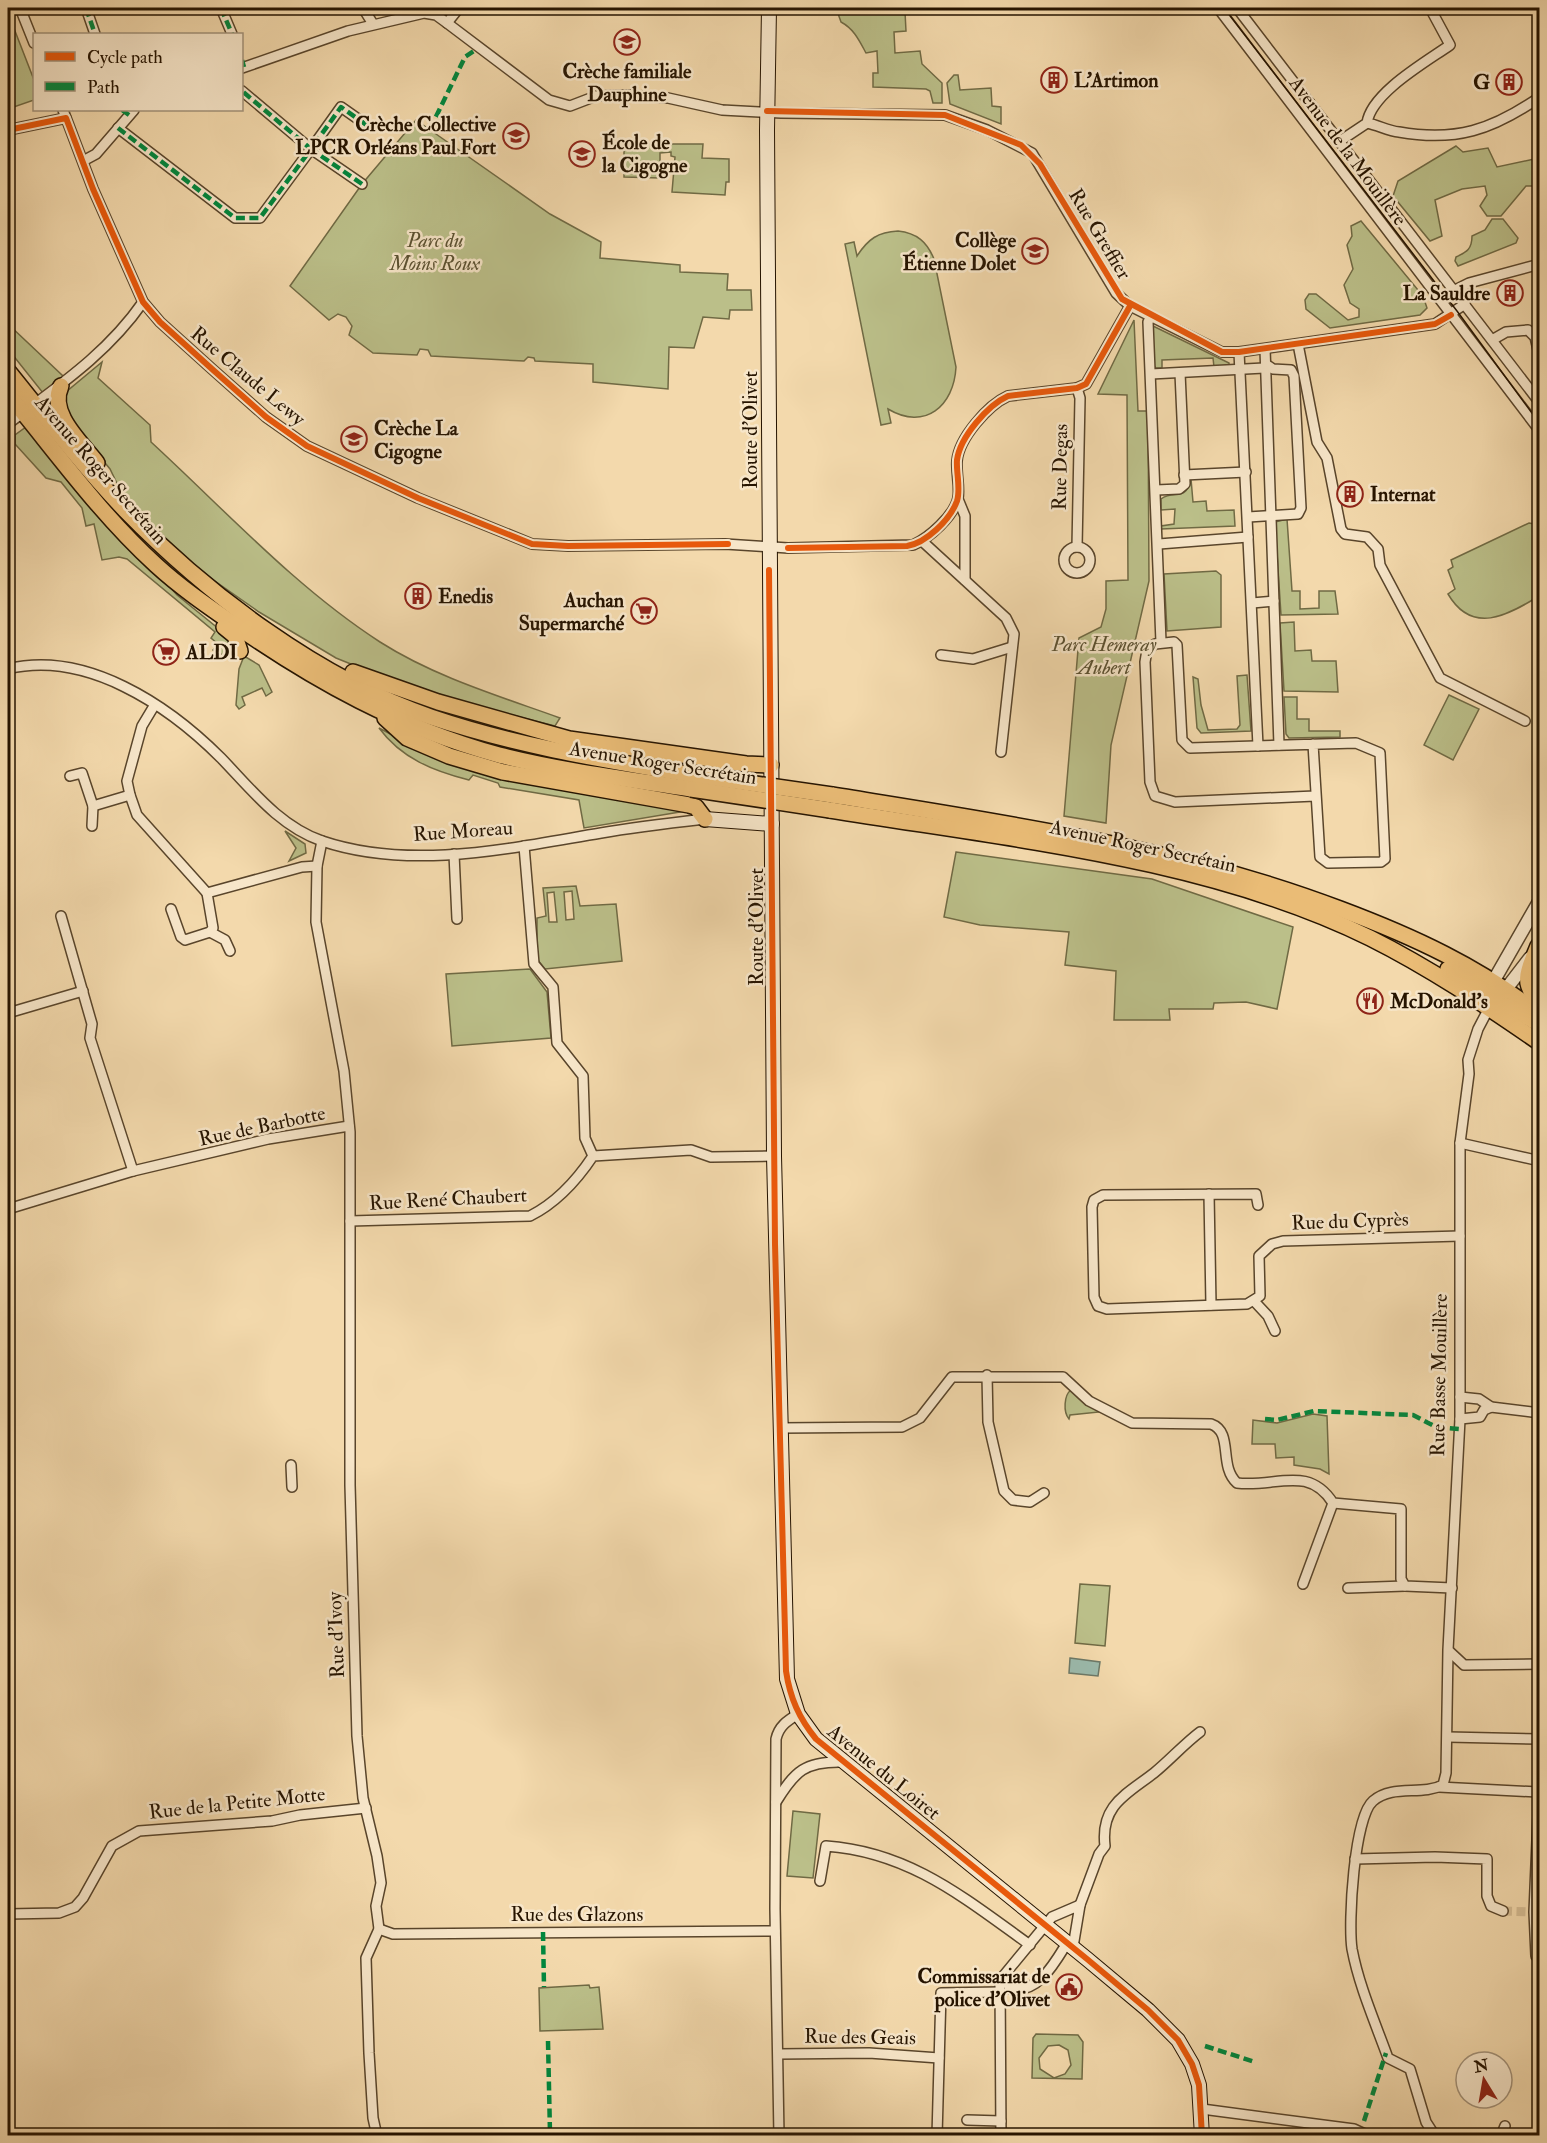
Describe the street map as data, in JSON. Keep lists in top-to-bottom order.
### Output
{
  "streets": {
    "main road": [
      "Route d'Olivet",
      "Avenue Roger Secrétain",
      "Rue Moreau",
      "Avenue du Loiret"
    ],
    "street": [
      "Avenue de la Mouillère",
      "Rue Greffier",
      "Rue Claude Lewy",
      "Rue Degas",
      "Rue de Barbotte",
      "Rue René Chaubert",
      "Rue du Cyprès",
      "Rue Basse Mouillère",
      "Rue d'Ivoy",
      "Rue de la Petite Motte",
      "Rue des Glazons",
      "Rue des Geais"
    ]
  },
  "crossings": [
    ["Avenue de la Mouillère", "Rue Greffier"],
    ["Rue Greffier", "Route d'Olivet"],
    ["Rue Claude Lewy", "Route d'Olivet"],
    ["Route d'Olivet", "Rue Moreau"],
    ["Route d'Olivet", "Avenue du Loiret"],
    ["Avenue Roger Secrétain", "Rue Basse Mouillère"],
    ["Rue Moreau", "Rue de Barbotte"],
    ["Rue de Barbotte", "Rue d'Ivoy"],
    ["Rue René Chaubert", "Rue d'Ivoy"],
    ["Rue du Cyprès", "Rue Basse Mouillère"],
    ["Rue d'Ivoy", "Rue de la Petite Motte"],
    ["Rue d'Ivoy", "Rue des Glazons"]
  ],
  "parks": ["Parc du Moins Roux", "Parc Hemeray Aubert"],
  "places": {
    "school or university": [
      "Crèche familiale Dauphine",
      "Crèche Collective LPCR Orléans Paul Fort",
      "École de la Cigogne",
      "Collège Étienne Dolet",
      "Crèche La Cigogne"
    ],
    "building": [
      "L'Artimon",
      "G",
      "La Sauldre",
      "Internat",
      "Enedis"
    ],
    "supermarket": ["Auchan Supermarché", "ALDI"],
    "restaurant": ["McDonald's"],
    "public building": ["Commissariat de police d'Olivet"]
  },
  "legend": ["Cycle path", "Path"],
  "north": "top"
}
